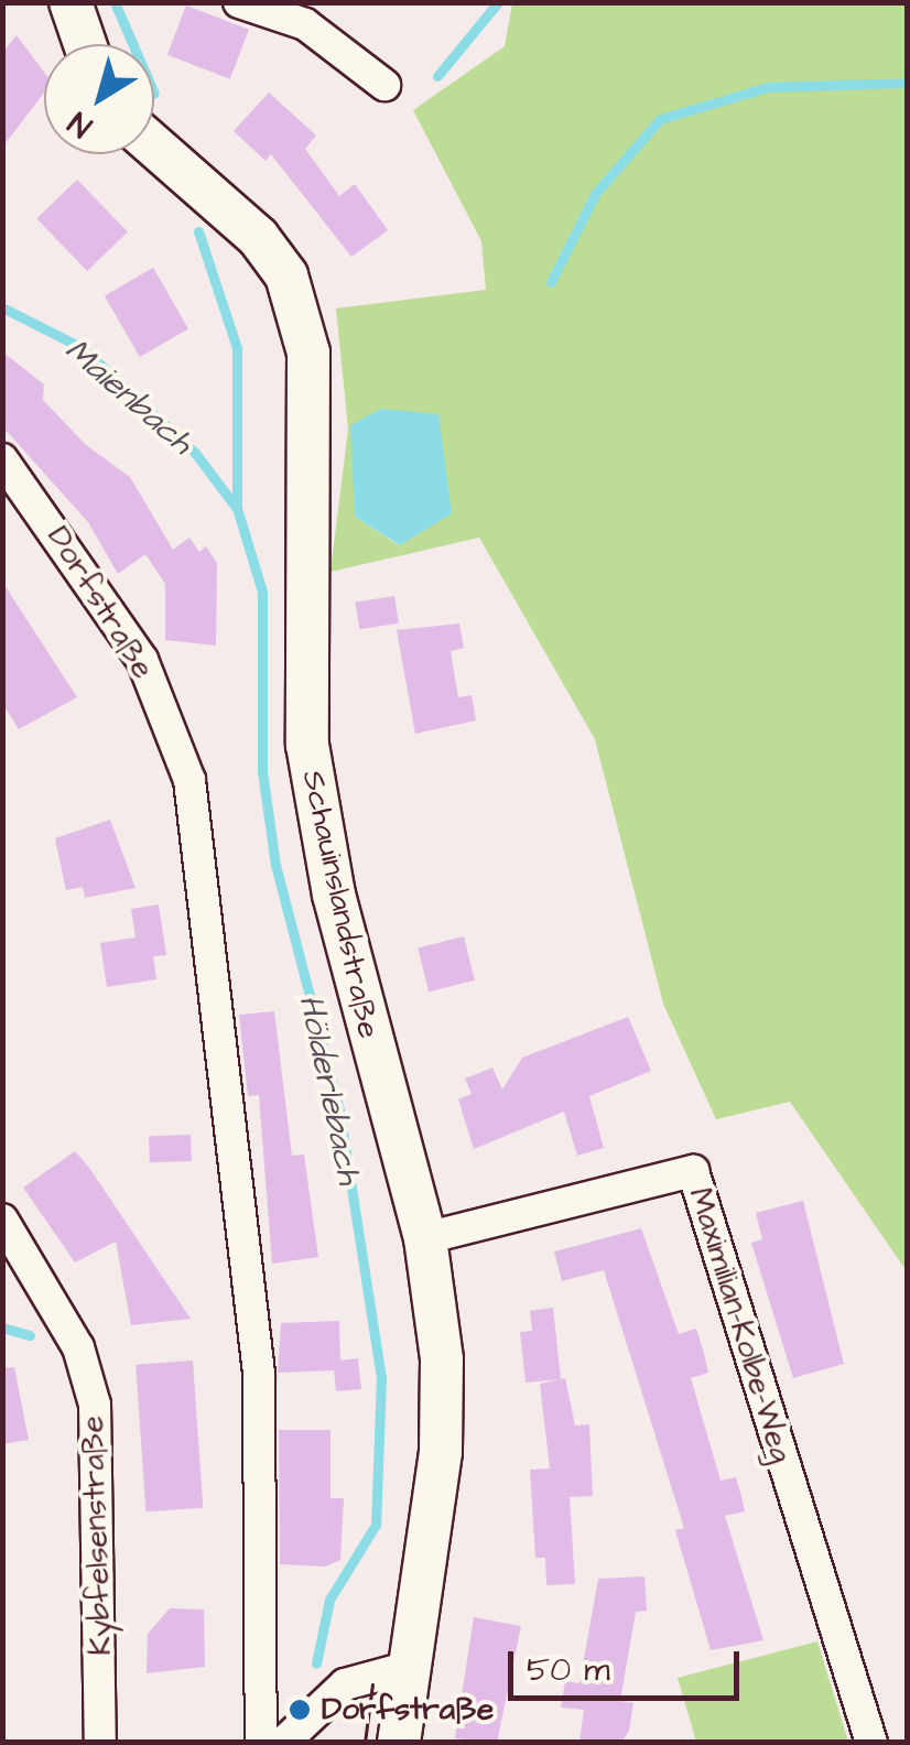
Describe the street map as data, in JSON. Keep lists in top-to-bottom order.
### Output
{
  "streets": {
    "main road": ["Schauinslandstraße"],
    "street": ["Dorfstraße", "Maximilian-Kolbe-Weg", "Kybfelsenstraße"]
  },
  "crossings": [
    ["Schauinslandstraße", "Maximilian-Kolbe-Weg"]
  ],
  "water": ["Maienbach", "Hölderlebach"],
  "places": ["Dorfstraße"],
  "scale_bar": "50 m",
  "north": "bottom left"
}
